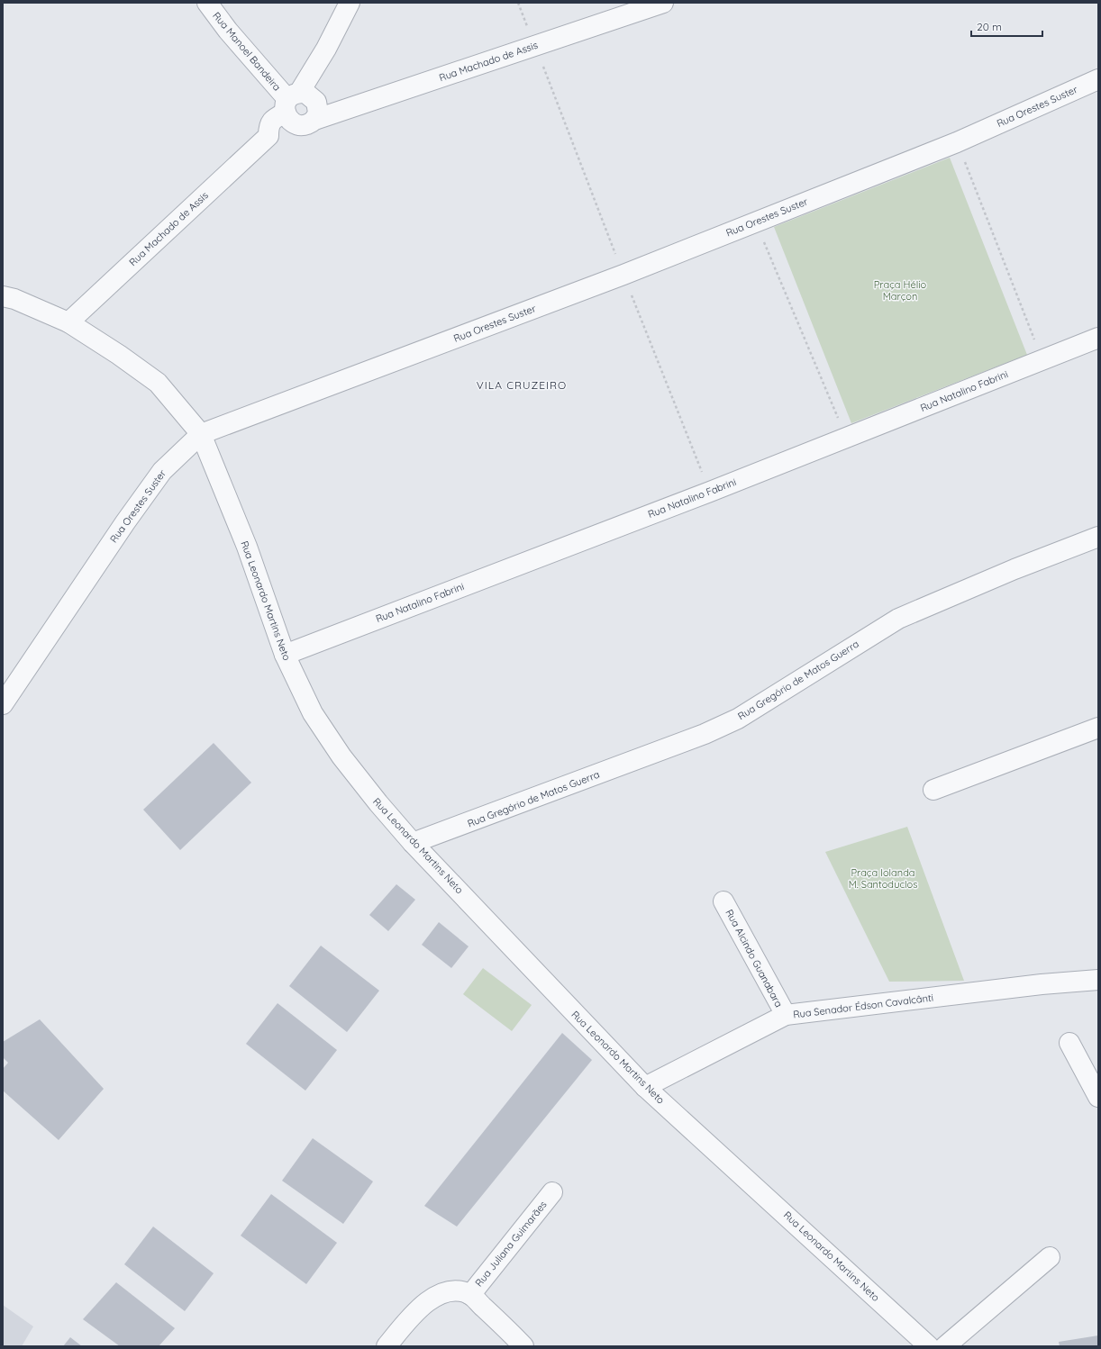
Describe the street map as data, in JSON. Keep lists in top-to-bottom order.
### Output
{
  "streets": {
    "street": [
      "Rua Manoel Bandeira",
      "Rua Machado de Assis",
      "Rua Orestes Suster",
      "Rua Natalino Fabrini",
      "Rua Leonardo Martins Neto",
      "Rua Gregório de Matos Guerra",
      "Rua Alcindo Guanabara",
      "Rua Senador Édson Cavalcânti",
      "Rua Juliana Guimarães"
    ]
  },
  "crossings": [
    ["Rua Manoel Bandeira", "Rua Machado de Assis"],
    ["Rua Machado de Assis", "Rua Leonardo Martins Neto"],
    ["Rua Orestes Suster", "Rua Leonardo Martins Neto"],
    ["Rua Natalino Fabrini", "Rua Leonardo Martins Neto"],
    ["Rua Leonardo Martins Neto", "Rua Gregório de Matos Guerra"],
    ["Rua Leonardo Martins Neto", "Rua Senador Édson Cavalcânti"],
    ["Rua Alcindo Guanabara", "Rua Senador Édson Cavalcânti"]
  ],
  "districts": ["VILA CRUZEIRO"],
  "parks": ["Praça Hélio Marçon", "Praça Iolanda M. Santoduclos"],
  "scale_bar": "20 m"
}
